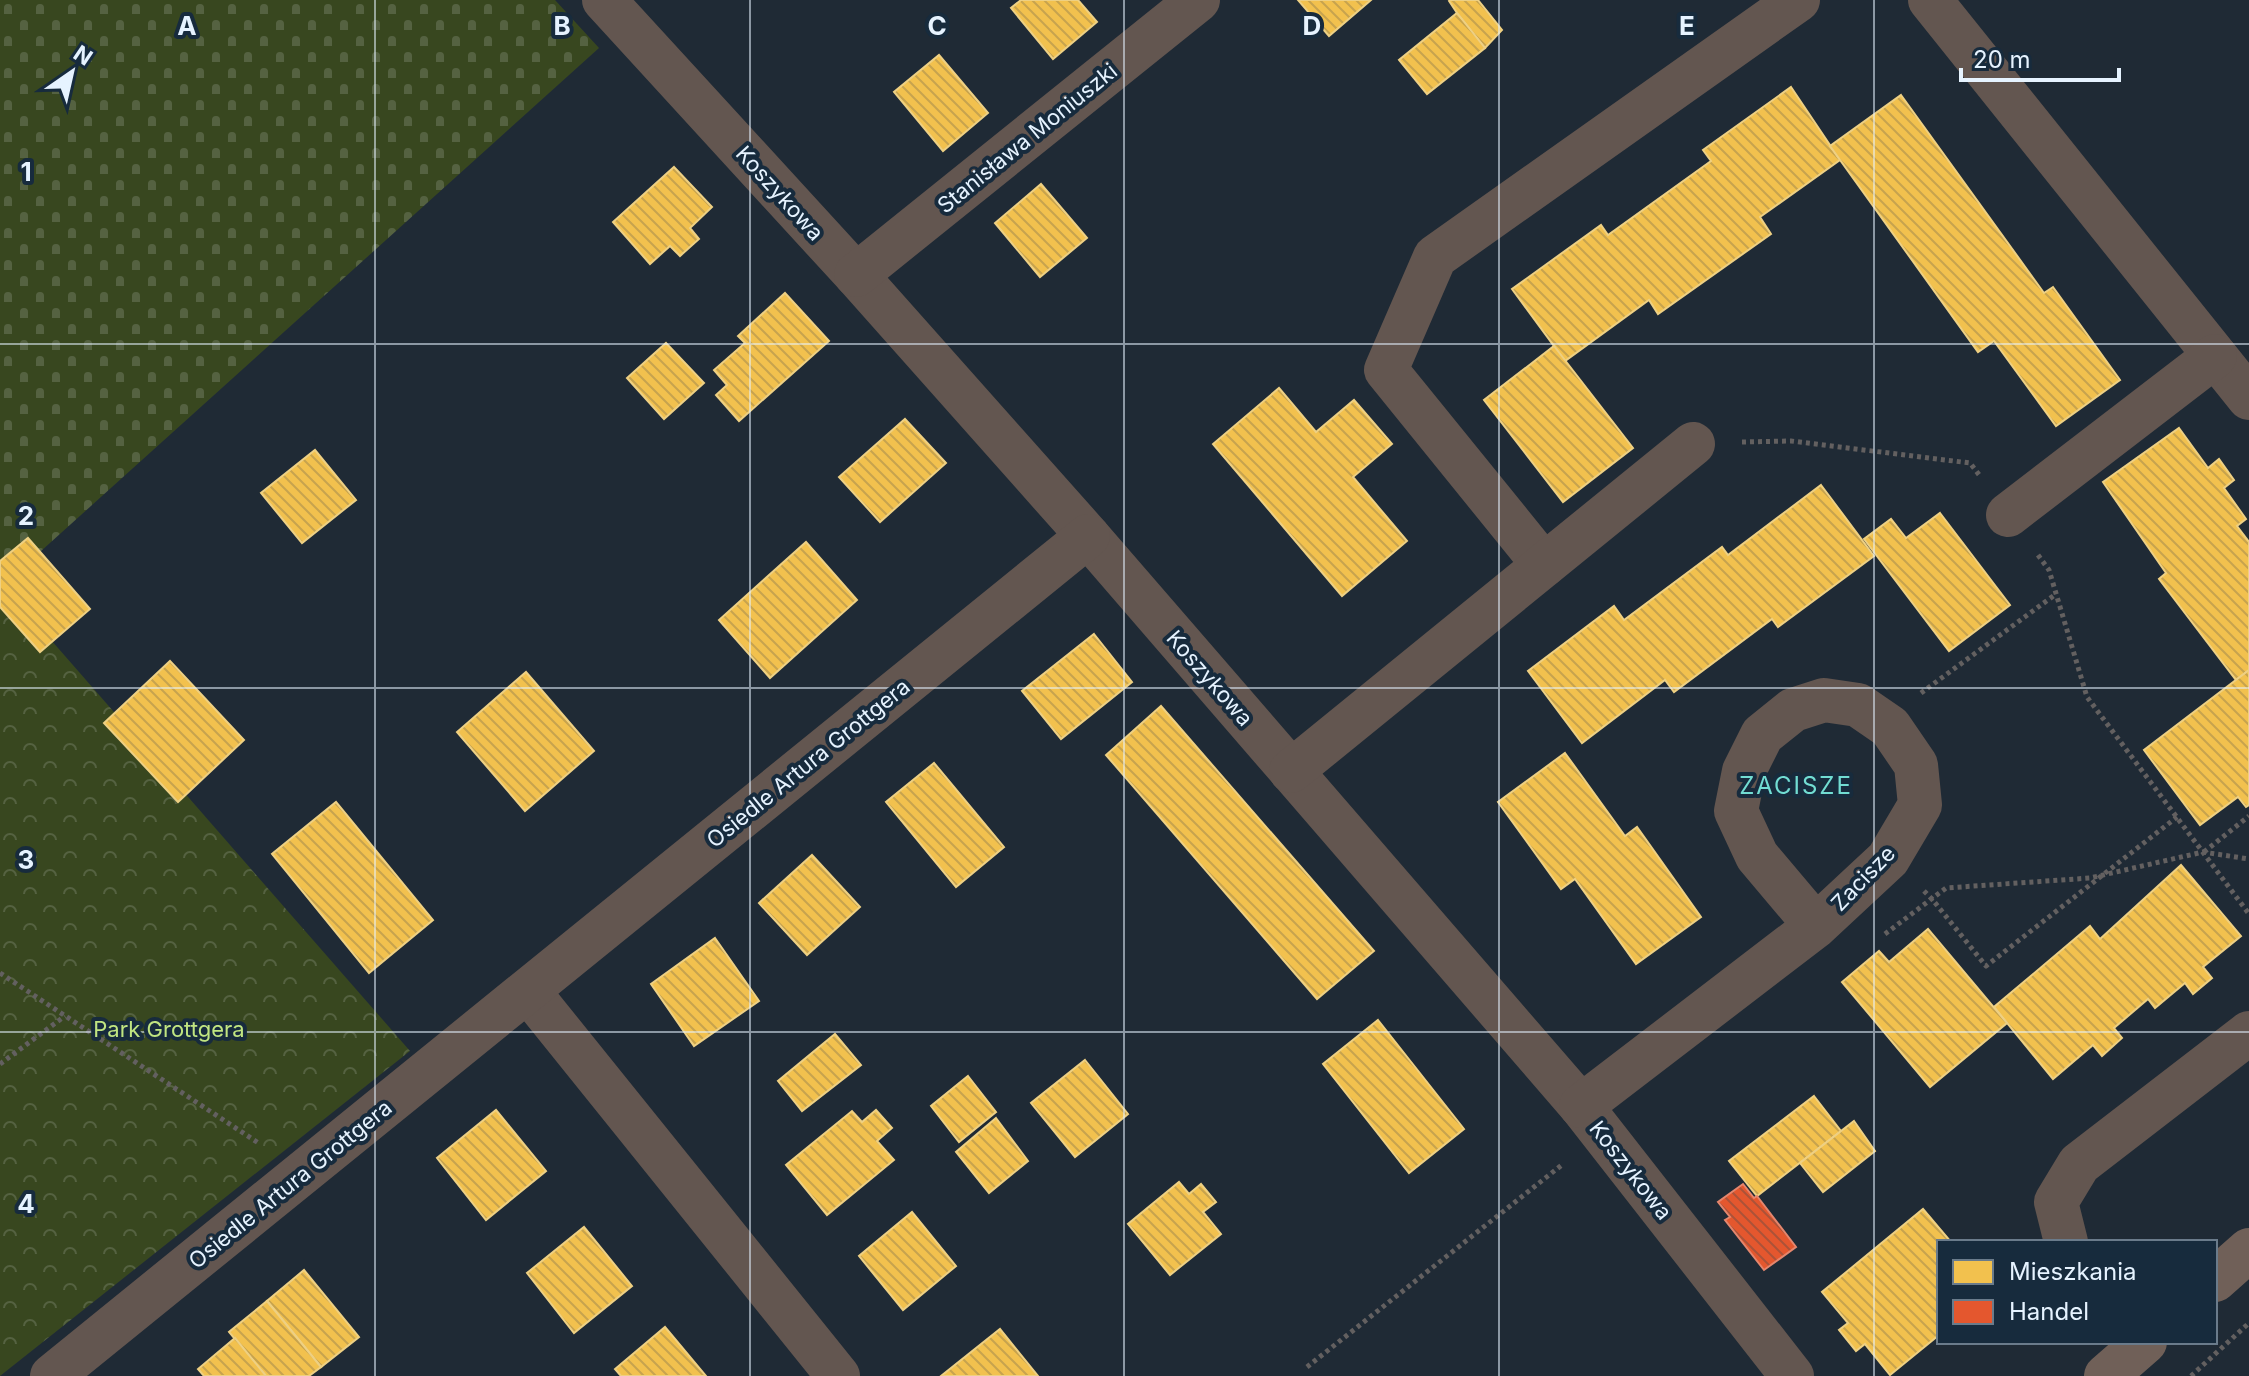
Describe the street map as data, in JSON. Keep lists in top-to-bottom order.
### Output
{
  "streets": {
    "street": [
      "Stanisława Moniuszki",
      "Koszykowa",
      "Osiedle Artura Grottgera",
      "Zacisze"
    ]
  },
  "crossings": [
    ["Stanisława Moniuszki", "Koszykowa"],
    ["Koszykowa", "Osiedle Artura Grottgera"],
    ["Koszykowa", "Zacisze"]
  ],
  "districts": ["ZACISZE"],
  "parks": ["Park Grottgera"],
  "legend": ["Mieszkania", "Handel"],
  "scale_bar": "20 m",
  "north": "top right",
  "grid": {
    "columns": [
      "A",
      "B",
      "C",
      "D",
      "E"
    ],
    "rows": [
      "1",
      "2",
      "3",
      "4"
    ]
  }
}
